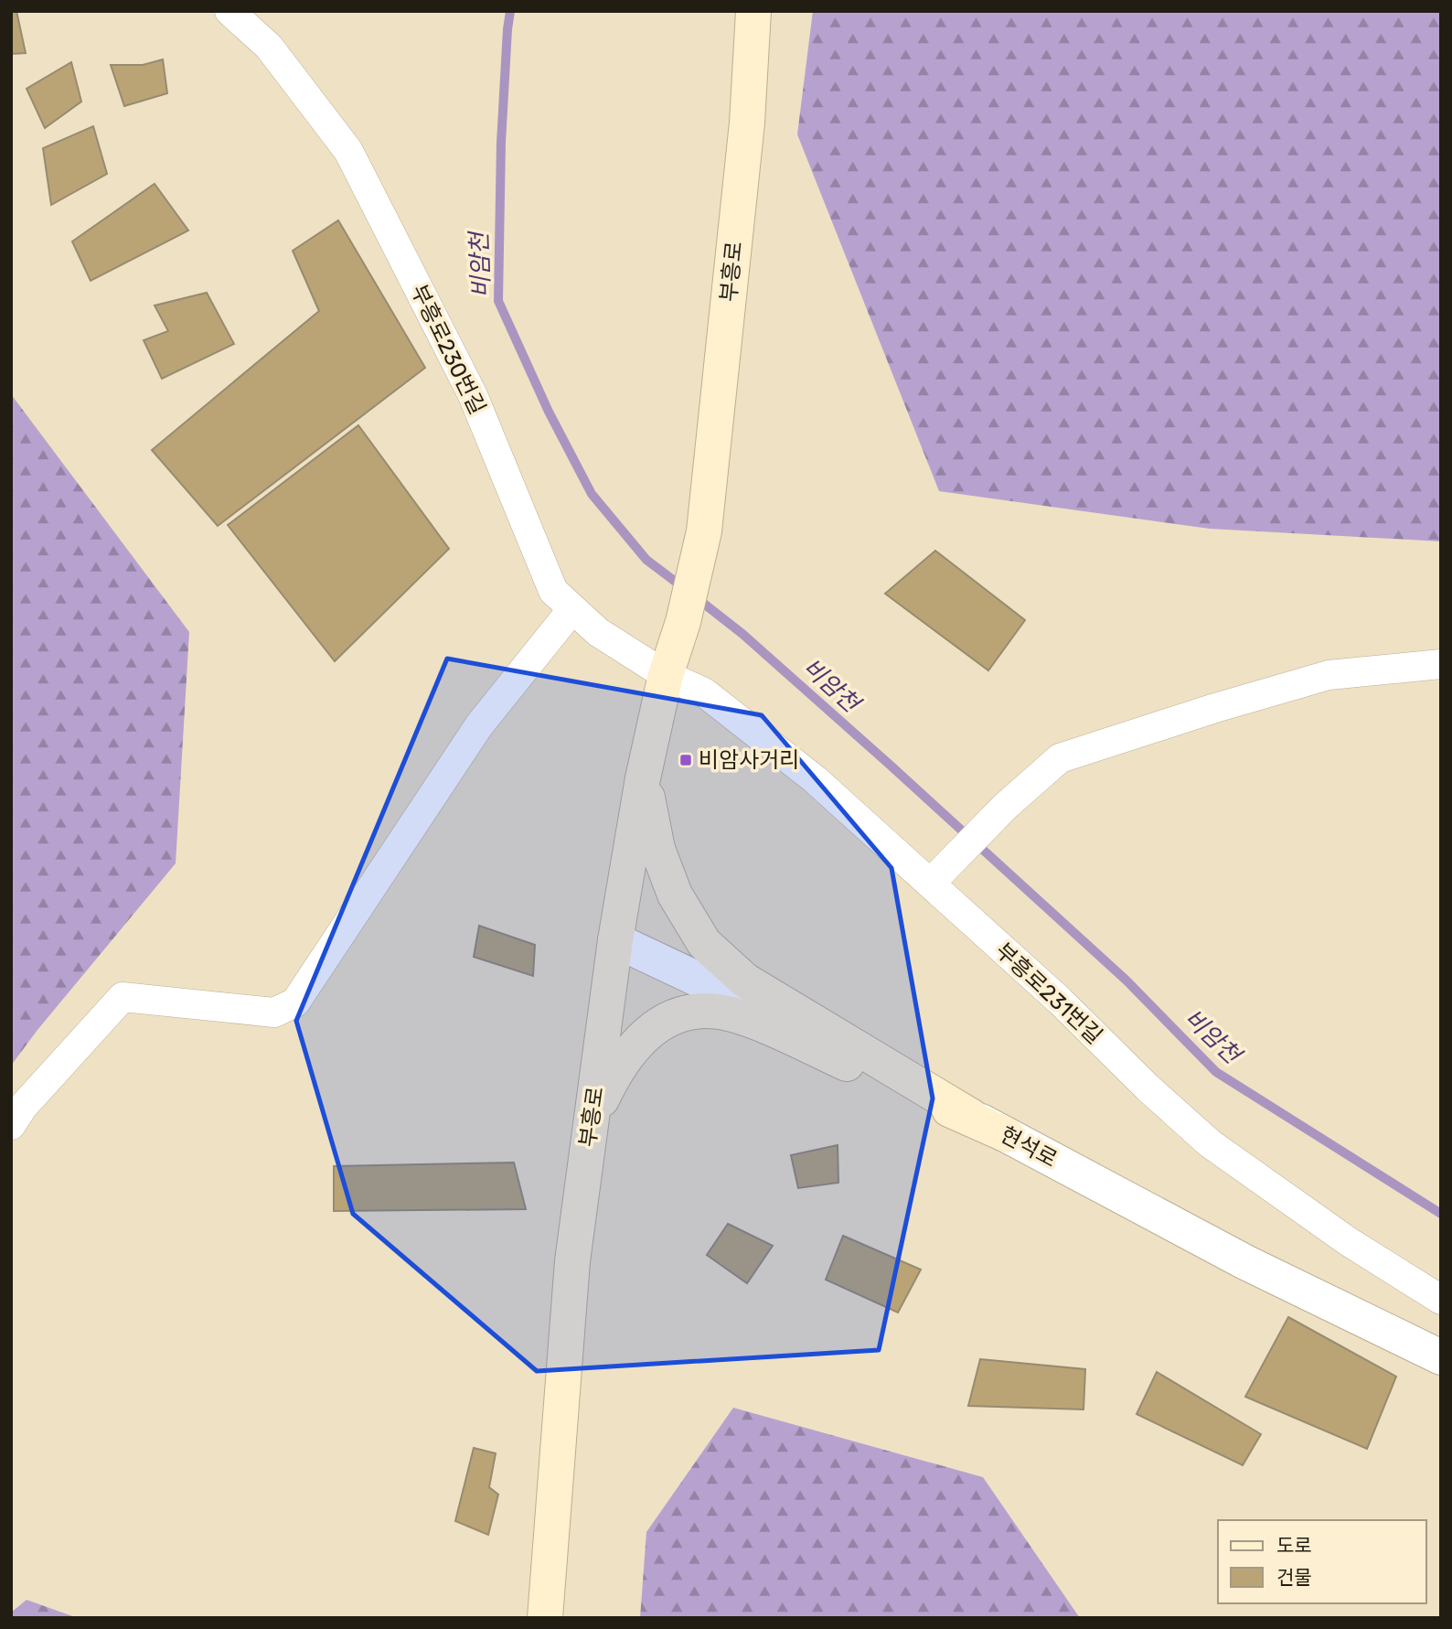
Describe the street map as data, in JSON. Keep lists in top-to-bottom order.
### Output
{
  "streets": {
    "main road": ["부흥로"],
    "street": ["부흥로230번길", "부흥로231번길", "현석로"]
  },
  "crossings": [
    ["부흥로", "부흥로230번길"],
    ["부흥로", "부흥로231번길"],
    ["부흥로", "현석로"],
    ["부흥로230번길", "부흥로231번길"]
  ],
  "water": ["비암천"],
  "places": {
    "transit": ["비암사거리"]
  },
  "legend": ["도로", "건물"]
}
